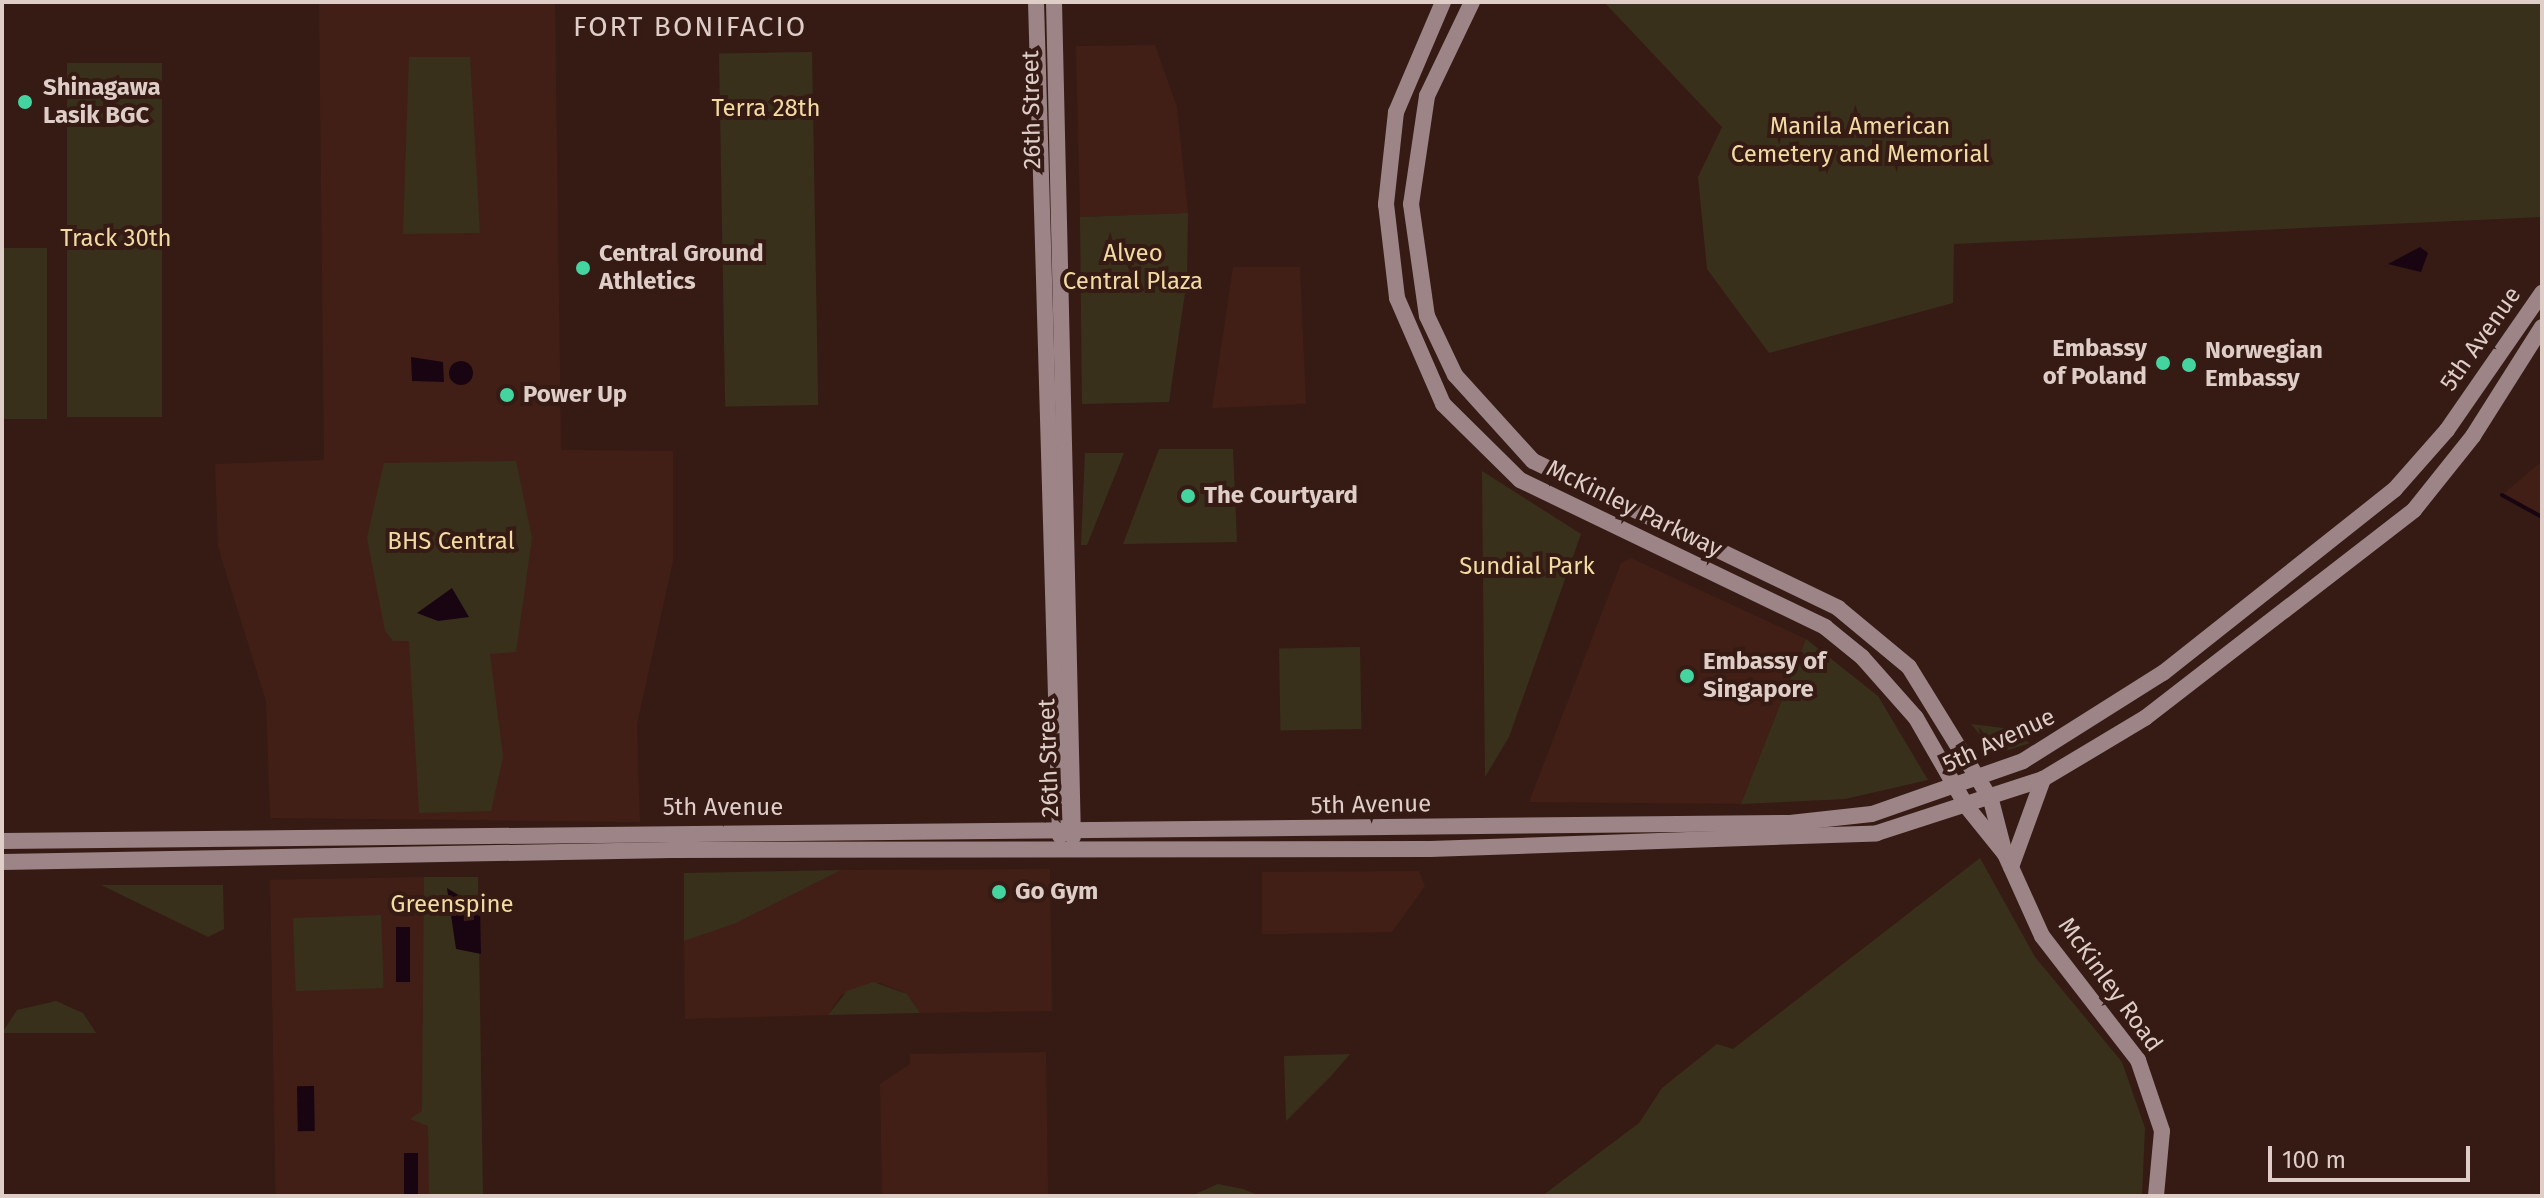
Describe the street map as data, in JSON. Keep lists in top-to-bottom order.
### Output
{
  "streets": {
    "main road": [
      "26th Street",
      "5th Avenue",
      "McKinley Parkway",
      "McKinley Road"
    ]
  },
  "crossings": [
    ["26th Street", "5th Avenue"],
    ["5th Avenue", "McKinley Parkway"],
    ["5th Avenue", "McKinley Road"],
    ["McKinley Parkway", "McKinley Road"]
  ],
  "districts": ["FORT BONIFACIO"],
  "parks": [
    "Terra 28th",
    "Manila American Cemetery and Memorial",
    "Track 30th",
    "Alveo Central Plaza",
    "BHS Central",
    "Sundial Park",
    "Greenspine"
  ],
  "places": [
    "Shinagawa Lasik BGC",
    "Central Ground Athletics",
    "Embassy of Poland",
    "Norwegian Embassy",
    "Power Up",
    "The Courtyard",
    "Embassy of Singapore",
    "Go Gym"
  ],
  "scale_bar": "100 m"
}
